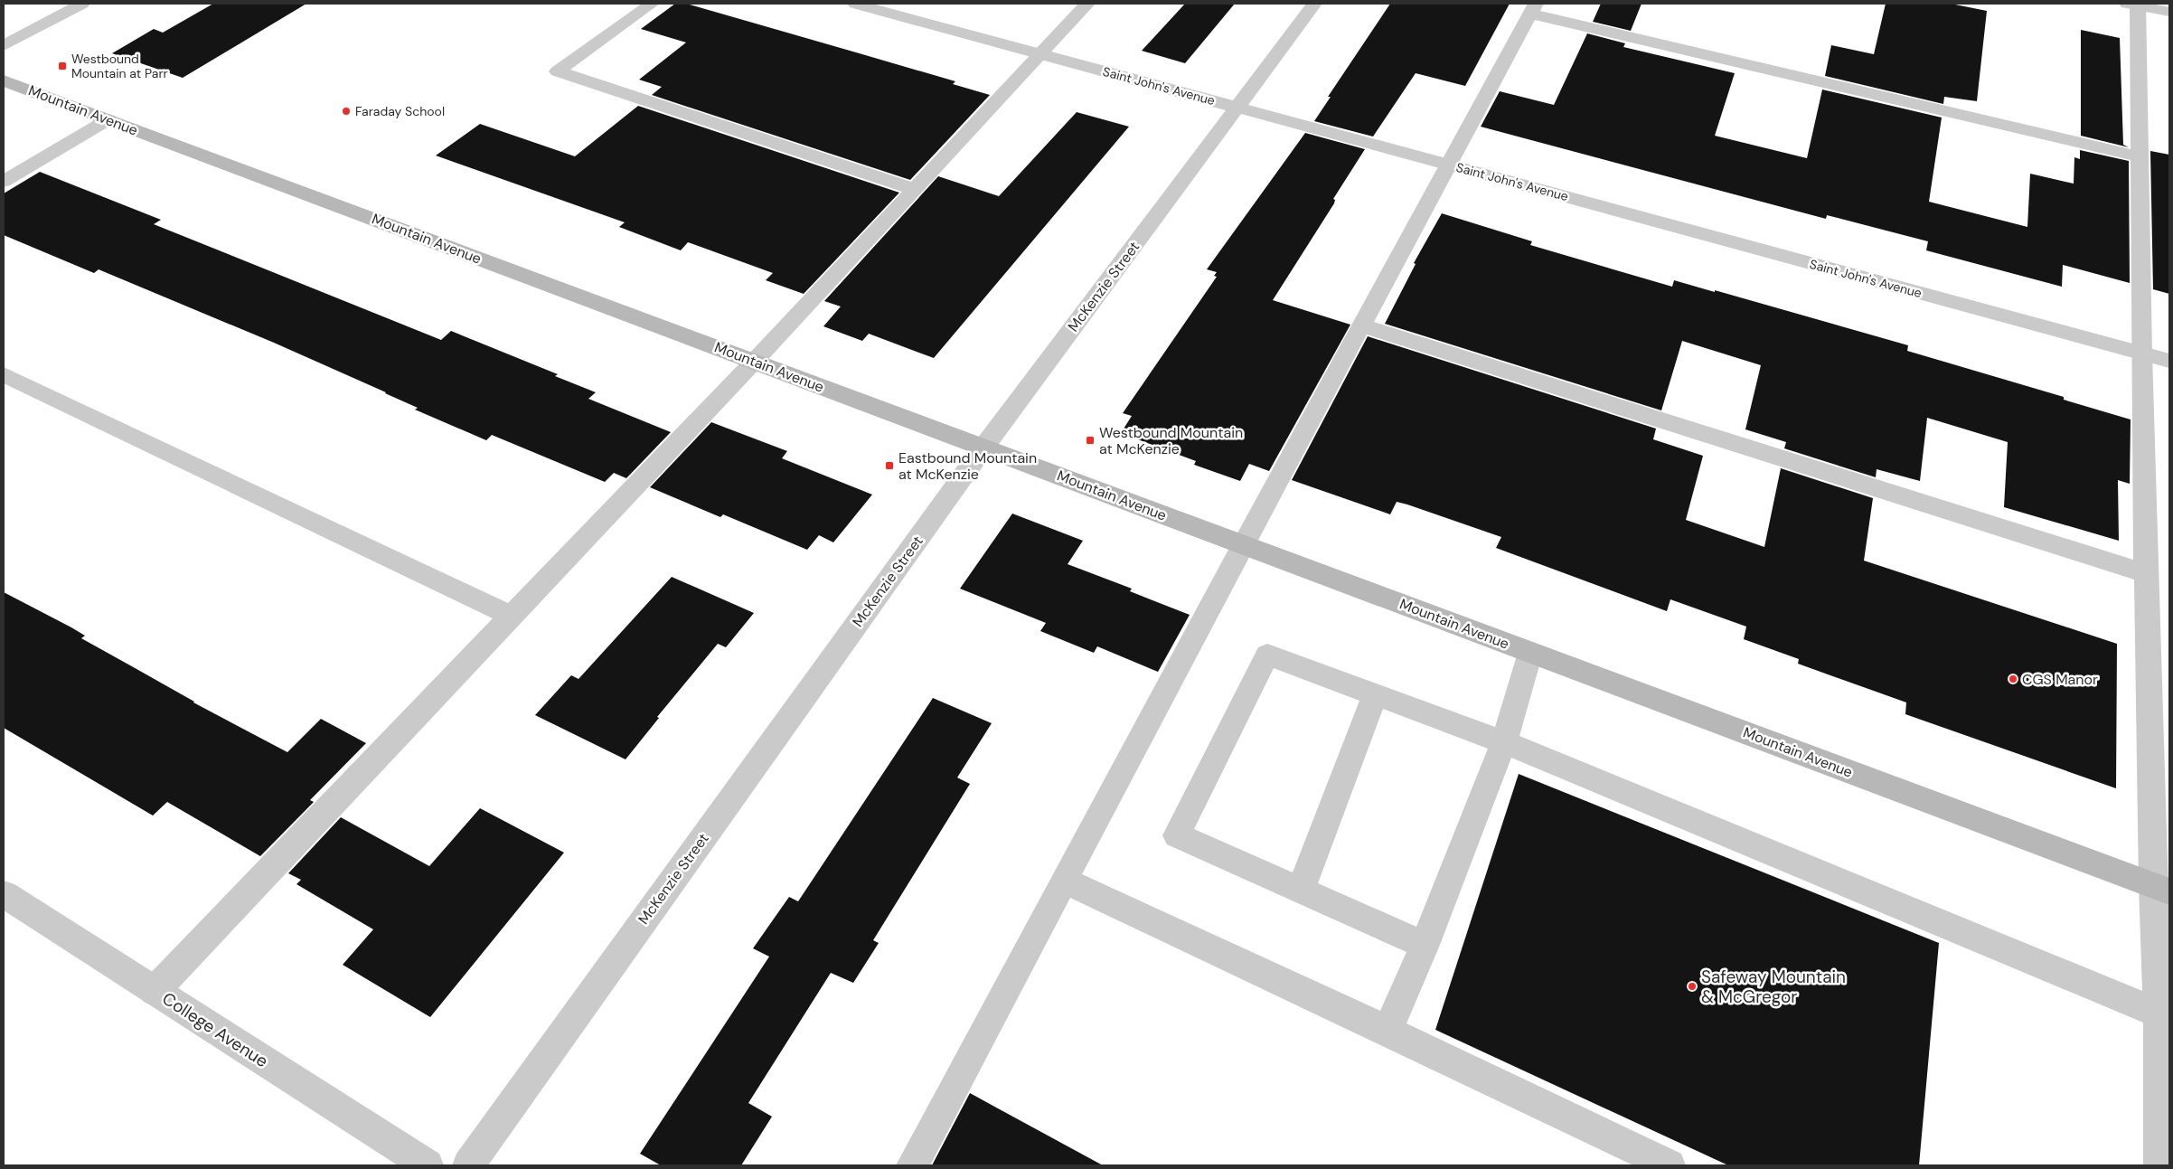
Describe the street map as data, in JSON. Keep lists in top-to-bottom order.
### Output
{
  "streets": {
    "main road": ["Mountain Avenue"],
    "street": ["Saint John's Avenue", "McKenzie Street", "College Avenue"]
  },
  "crossings": [
    ["Saint John's Avenue", "McKenzie Street"],
    ["Mountain Avenue", "McKenzie Street"]
  ],
  "places": {
    "transit": ["Westbound Mountain at Parr", "Westbound Mountain at McKenzie", "Eastbound Mountain at McKenzie"],
    "other": ["Faraday School", "CGS Manor", "Safeway Mountain & McGregor"]
  }
}
